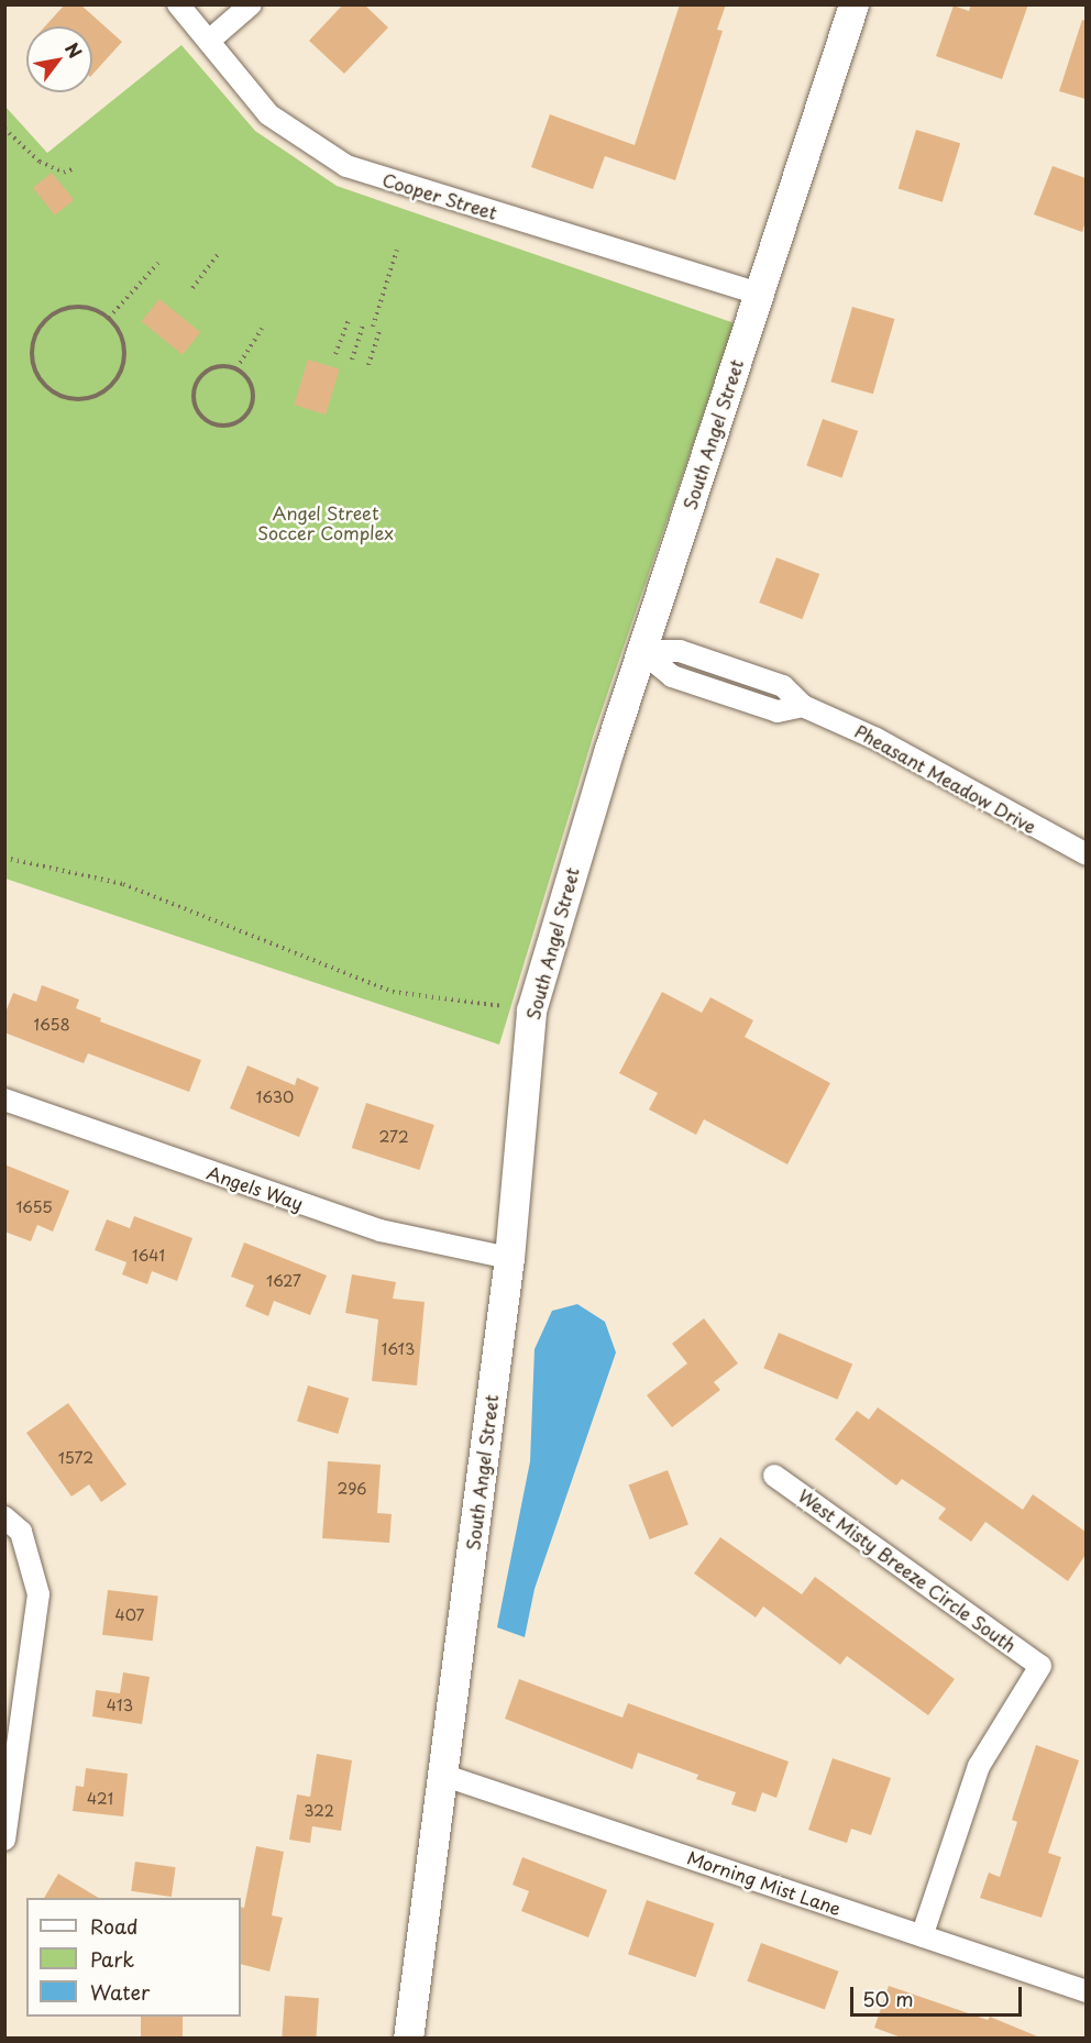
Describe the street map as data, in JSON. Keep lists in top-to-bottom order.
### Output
{
  "streets": {
    "street": [
      "Cooper Street",
      "South Angel Street",
      "Pheasant Meadow Drive",
      "Angels Way",
      "West Misty Breeze Circle South",
      "Morning Mist Lane"
    ]
  },
  "crossings": [
    ["Cooper Street", "South Angel Street"],
    ["South Angel Street", "Pheasant Meadow Drive"],
    ["South Angel Street", "Angels Way"],
    ["South Angel Street", "Morning Mist Lane"],
    ["West Misty Breeze Circle South", "Morning Mist Lane"]
  ],
  "parks": ["Angel Street Soccer Complex"],
  "house_numbers": [
    "1658",
    "1630",
    "272",
    "1655",
    "1641",
    "1627",
    "1613",
    "1572",
    "296",
    "407",
    "413",
    "421",
    "322"
  ],
  "legend": ["Road", "Park", "Water"],
  "scale_bar": "50 m",
  "north": "top right"
}
